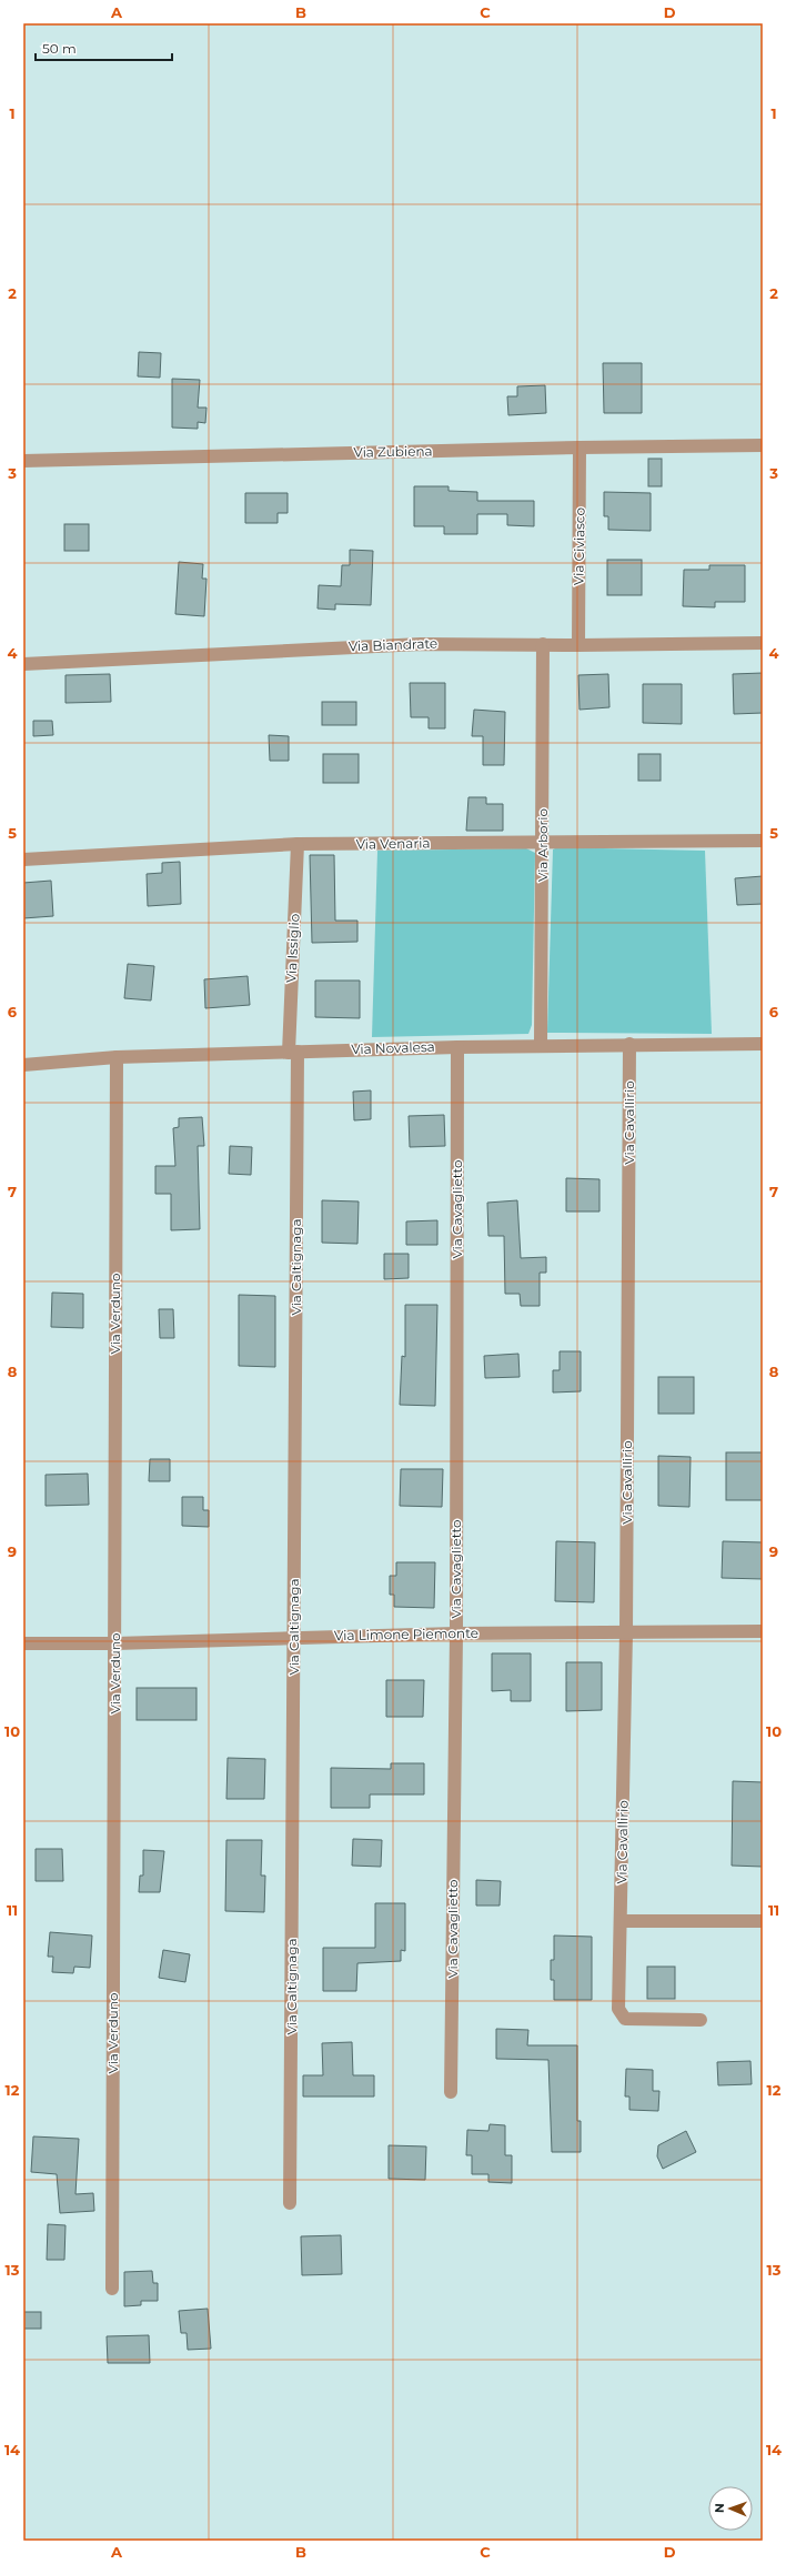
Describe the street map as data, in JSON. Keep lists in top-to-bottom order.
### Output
{
  "streets": {
    "street": [
      "Via Zubiena",
      "Via Civiasco",
      "Via Biandrate",
      "Via Venaria",
      "Via Arborio",
      "Via Issiglio",
      "Via Novalesa",
      "Via Cavallirio",
      "Via Cavaglietto",
      "Via Caltignaga",
      "Via Verduno",
      "Via Limone Piemonte"
    ]
  },
  "crossings": [
    ["Via Zubiena", "Via Civiasco"],
    ["Via Civiasco", "Via Biandrate"],
    ["Via Biandrate", "Via Arborio"],
    ["Via Venaria", "Via Arborio"],
    ["Via Venaria", "Via Issiglio"],
    ["Via Arborio", "Via Novalesa"],
    ["Via Issiglio", "Via Novalesa"],
    ["Via Issiglio", "Via Caltignaga"],
    ["Via Novalesa", "Via Cavallirio"],
    ["Via Novalesa", "Via Cavaglietto"],
    ["Via Novalesa", "Via Caltignaga"],
    ["Via Novalesa", "Via Verduno"],
    ["Via Cavallirio", "Via Limone Piemonte"],
    ["Via Cavaglietto", "Via Limone Piemonte"],
    ["Via Caltignaga", "Via Limone Piemonte"],
    ["Via Verduno", "Via Limone Piemonte"]
  ],
  "scale_bar": "50 m",
  "north": "left",
  "grid": {
    "columns": [
      "A",
      "B",
      "C",
      "D"
    ],
    "rows": [
      "1",
      "2",
      "3",
      "4",
      "5",
      "6",
      "7",
      "8",
      "9",
      "10",
      "11",
      "12",
      "13",
      "14"
    ]
  }
}
